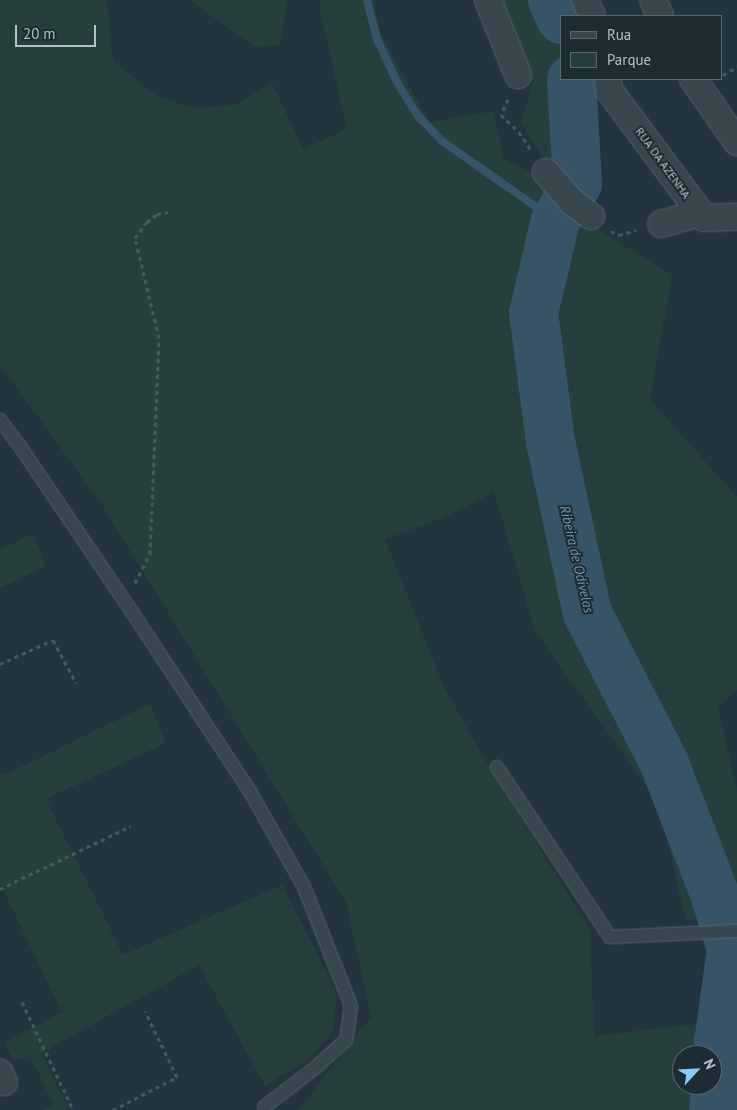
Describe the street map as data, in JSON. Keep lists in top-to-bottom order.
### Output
{
  "streets": {
    "street": ["RUA DA AZENHA"]
  },
  "water": ["Ribeira de Odivelas"],
  "legend": ["Rua", "Parque"],
  "scale_bar": "20 m",
  "north": "top right"
}
